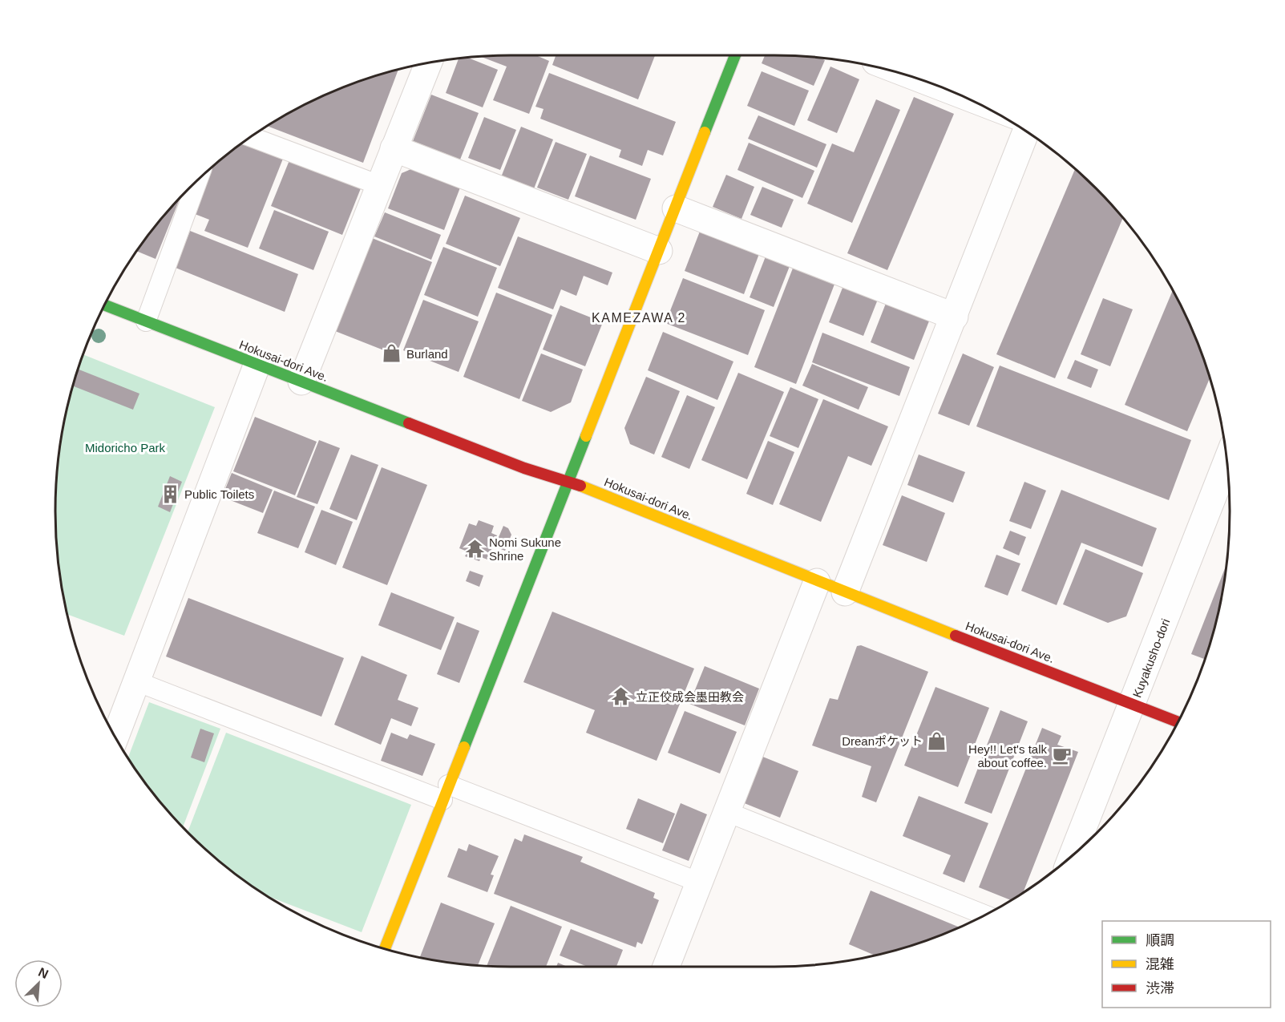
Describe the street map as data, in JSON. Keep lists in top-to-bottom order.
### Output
{
  "streets": {
    "street": ["Hokusai-dori Ave.", "Kuyakusho-dori"]
  },
  "crossings": [
    ["Hokusai-dori Ave.", "Kuyakusho-dori"]
  ],
  "districts": ["KAMEZAWA 2"],
  "parks": ["Midoricho Park"],
  "places": {
    "shop": ["Burland", "Dreanポケット"],
    "building": ["Public Toilets"],
    "temple": ["Nomi Sukune Shrine", "立正佼成会墨田教会"],
    "cafe": ["Hey!! Let's talk about coffee."]
  },
  "legend": ["順調", "混雑", "渋滞"],
  "north": "top right"
}
